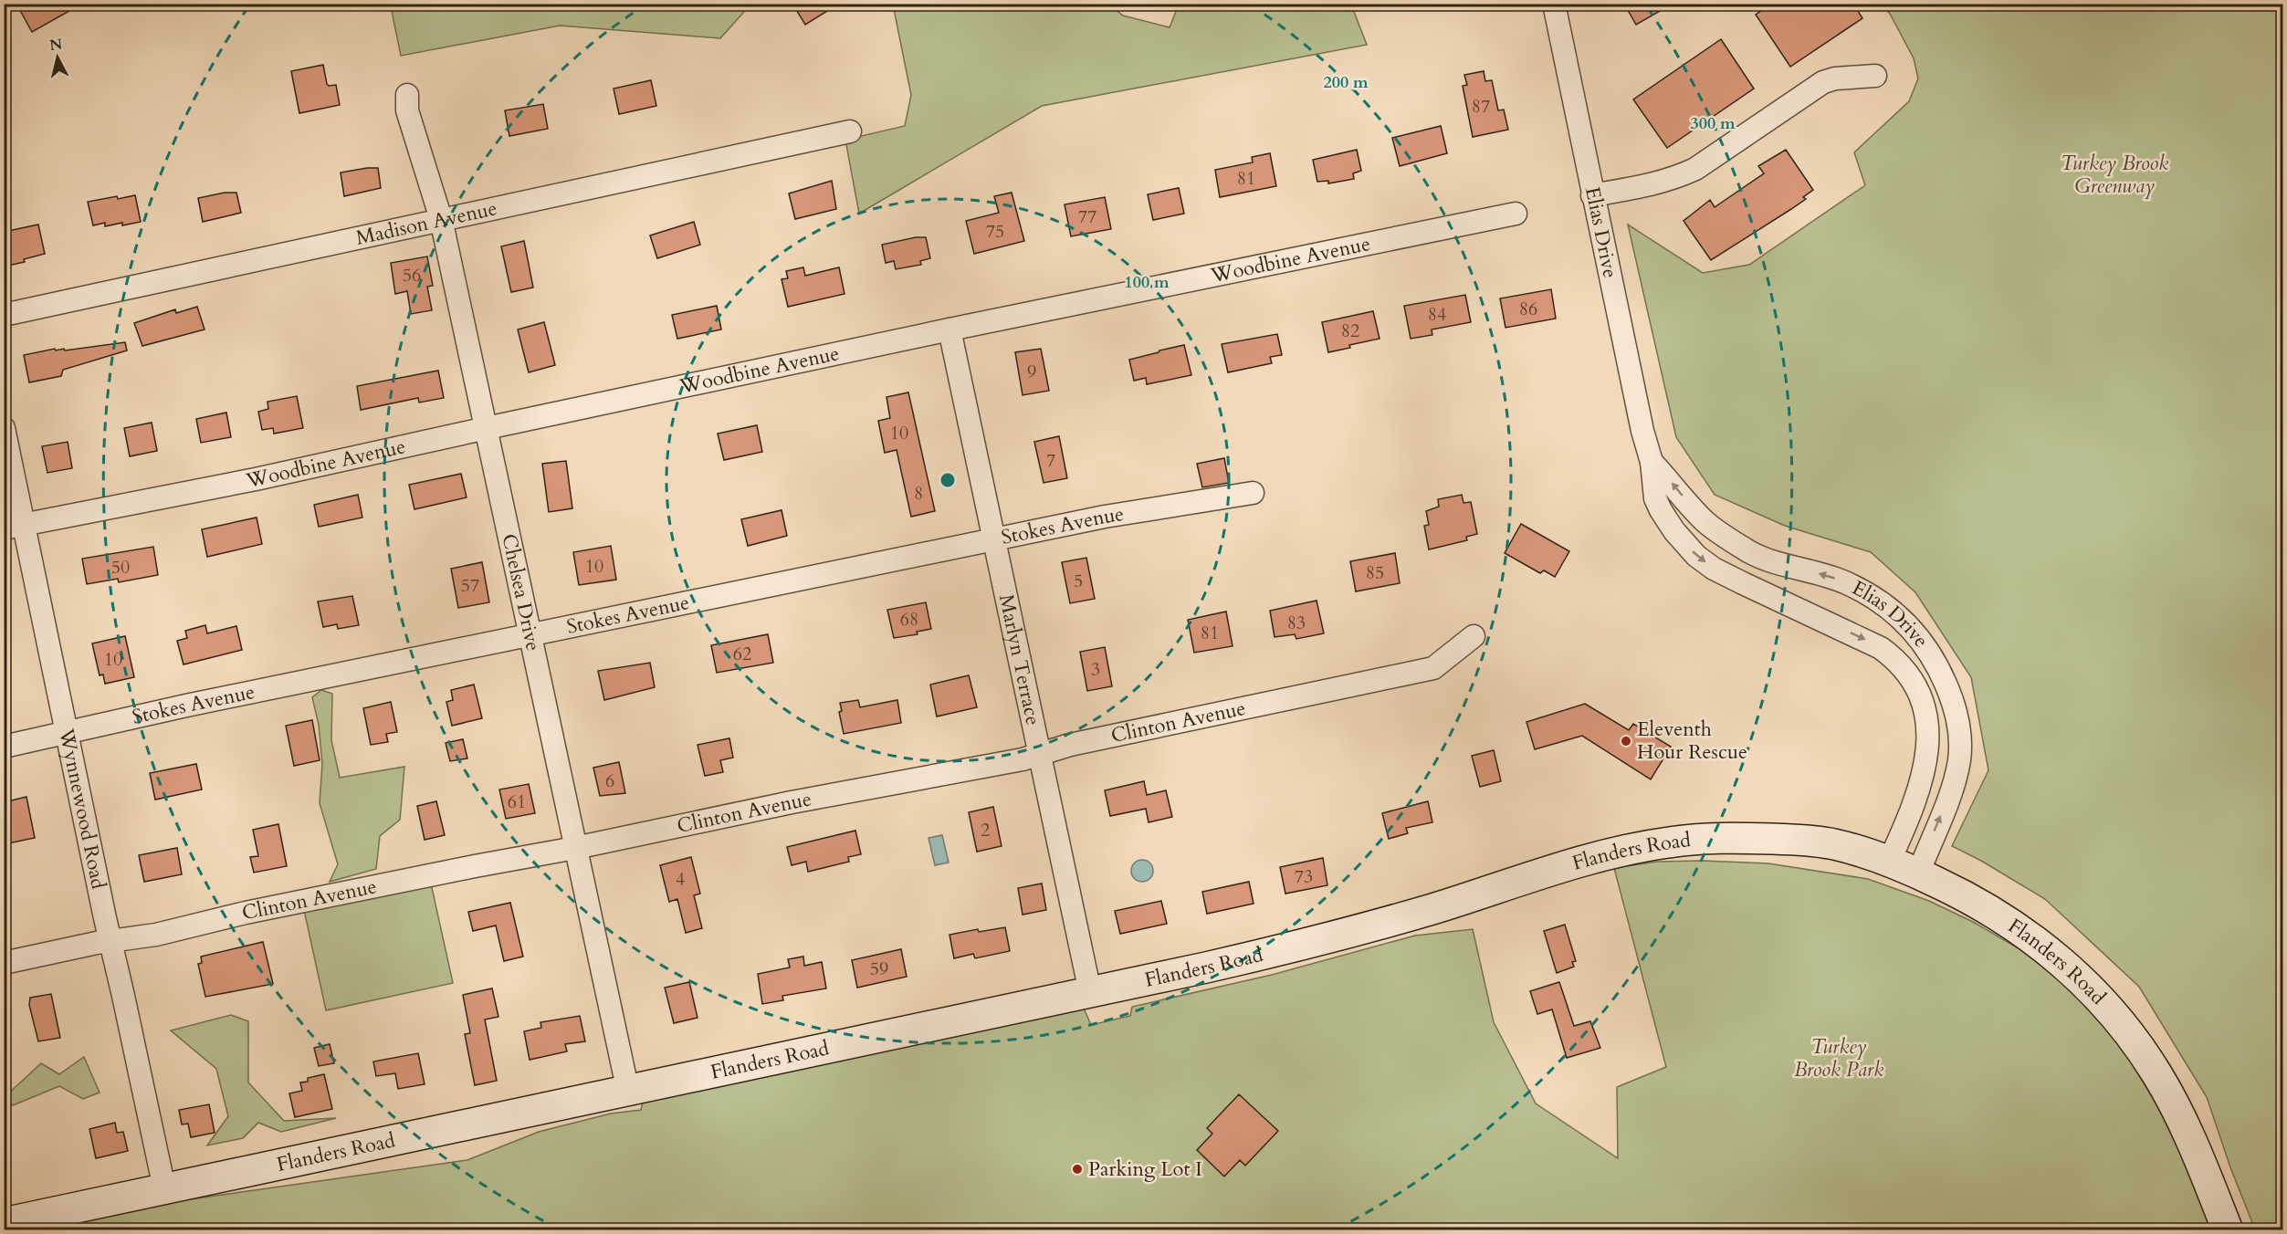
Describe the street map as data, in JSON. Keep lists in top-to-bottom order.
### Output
{
  "streets": {
    "main road": ["Flanders Road"],
    "street": [
      "Madison Avenue",
      "Elias Drive",
      "Woodbine Avenue",
      "Stokes Avenue",
      "Chelsea Drive",
      "Marlyn Terrace",
      "Clinton Avenue",
      "Wynnewood Road"
    ]
  },
  "crossings": [
    ["Madison Avenue", "Chelsea Drive"],
    ["Elias Drive", "Flanders Road"],
    ["Woodbine Avenue", "Chelsea Drive"],
    ["Woodbine Avenue", "Marlyn Terrace"],
    ["Woodbine Avenue", "Wynnewood Road"],
    ["Stokes Avenue", "Chelsea Drive"],
    ["Stokes Avenue", "Marlyn Terrace"],
    ["Stokes Avenue", "Wynnewood Road"],
    ["Chelsea Drive", "Clinton Avenue"],
    ["Chelsea Drive", "Flanders Road"],
    ["Marlyn Terrace", "Clinton Avenue"],
    ["Marlyn Terrace", "Flanders Road"],
    ["Clinton Avenue", "Wynnewood Road"],
    ["Wynnewood Road", "Flanders Road"]
  ],
  "parks": ["Turkey Brook Greenway", "Turkey Brook Park"],
  "places": ["Eleventh Hour Rescue", "Parking Lot I"],
  "house_numbers": [
    "87",
    "81",
    "77",
    "75",
    "56",
    "86",
    "84",
    "82",
    "9",
    "10",
    "7",
    "8",
    "10",
    "50",
    "85",
    "5",
    "57",
    "68",
    "83",
    "81",
    "62",
    "10",
    "3",
    "6",
    "61",
    "2",
    "73",
    "4",
    "59"
  ],
  "north": "top",
  "rings": ["200 m", "300 m", "100 m"]
}
